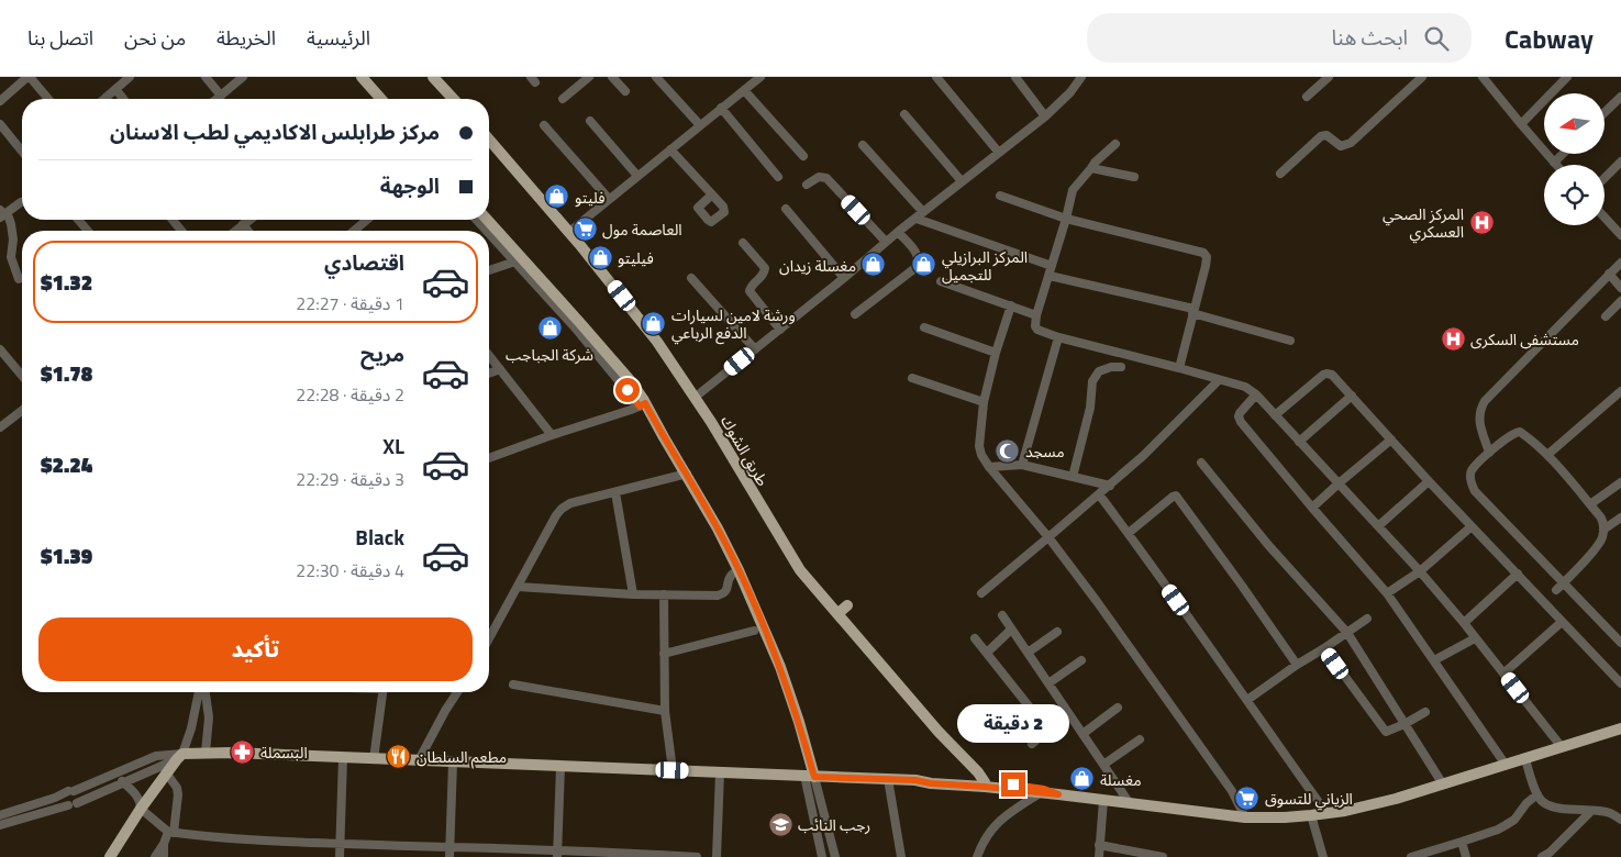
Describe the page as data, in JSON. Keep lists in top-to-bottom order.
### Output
{
  "streets": {
    "main road": ["طريق الشوك"]
  },
  "places": {
    "shop": [
      "فليتو",
      "فيليتو",
      "مغسلة زيدان",
      "المركز البرازيلي للتجميل",
      "ورشة لامين لسيارات الدفع الرباعي",
      "شركة الجباجب",
      "مغسلة"
    ],
    "hospital": ["المركز الصحي العسكري", "مستشفى السكرى"],
    "supermarket": ["العاصمة مول", "الزياني للتسوق"],
    "mosque": ["مسجد"],
    "pharmacy": ["البسملة"],
    "restaurant": ["مطعم السلطان"],
    "school or university": ["رجب النائب"]
  },
  "north": "left",
  "page": {
    "header": "Cabway",
    "search": "ابحث هنا",
    "nav": [
      "الرئيسية",
      "الخريطة",
      "من نحن",
      "اتصل بنا"
    ],
    "banner": ["مركز طرابلس الاكاديمي لطب الاسنان", "الوجهة"],
    "list": [
      {
        "name": "اقتصادي",
        "note": "1 دقيقة · 22:27",
        "value": "$1.32"
      },
      {
        "name": "مريح",
        "note": "2 دقيقة · 22:28",
        "value": "$1.78"
      },
      {
        "name": "XL",
        "note": "3 دقيقة · 22:29",
        "value": "$2.24"
      },
      {
        "name": "Black",
        "note": "4 دقيقة · 22:30",
        "value": "$1.39"
      }
    ],
    "buttons": "تأكيد",
    "bubble": "2 دقيقة"
  }
}
